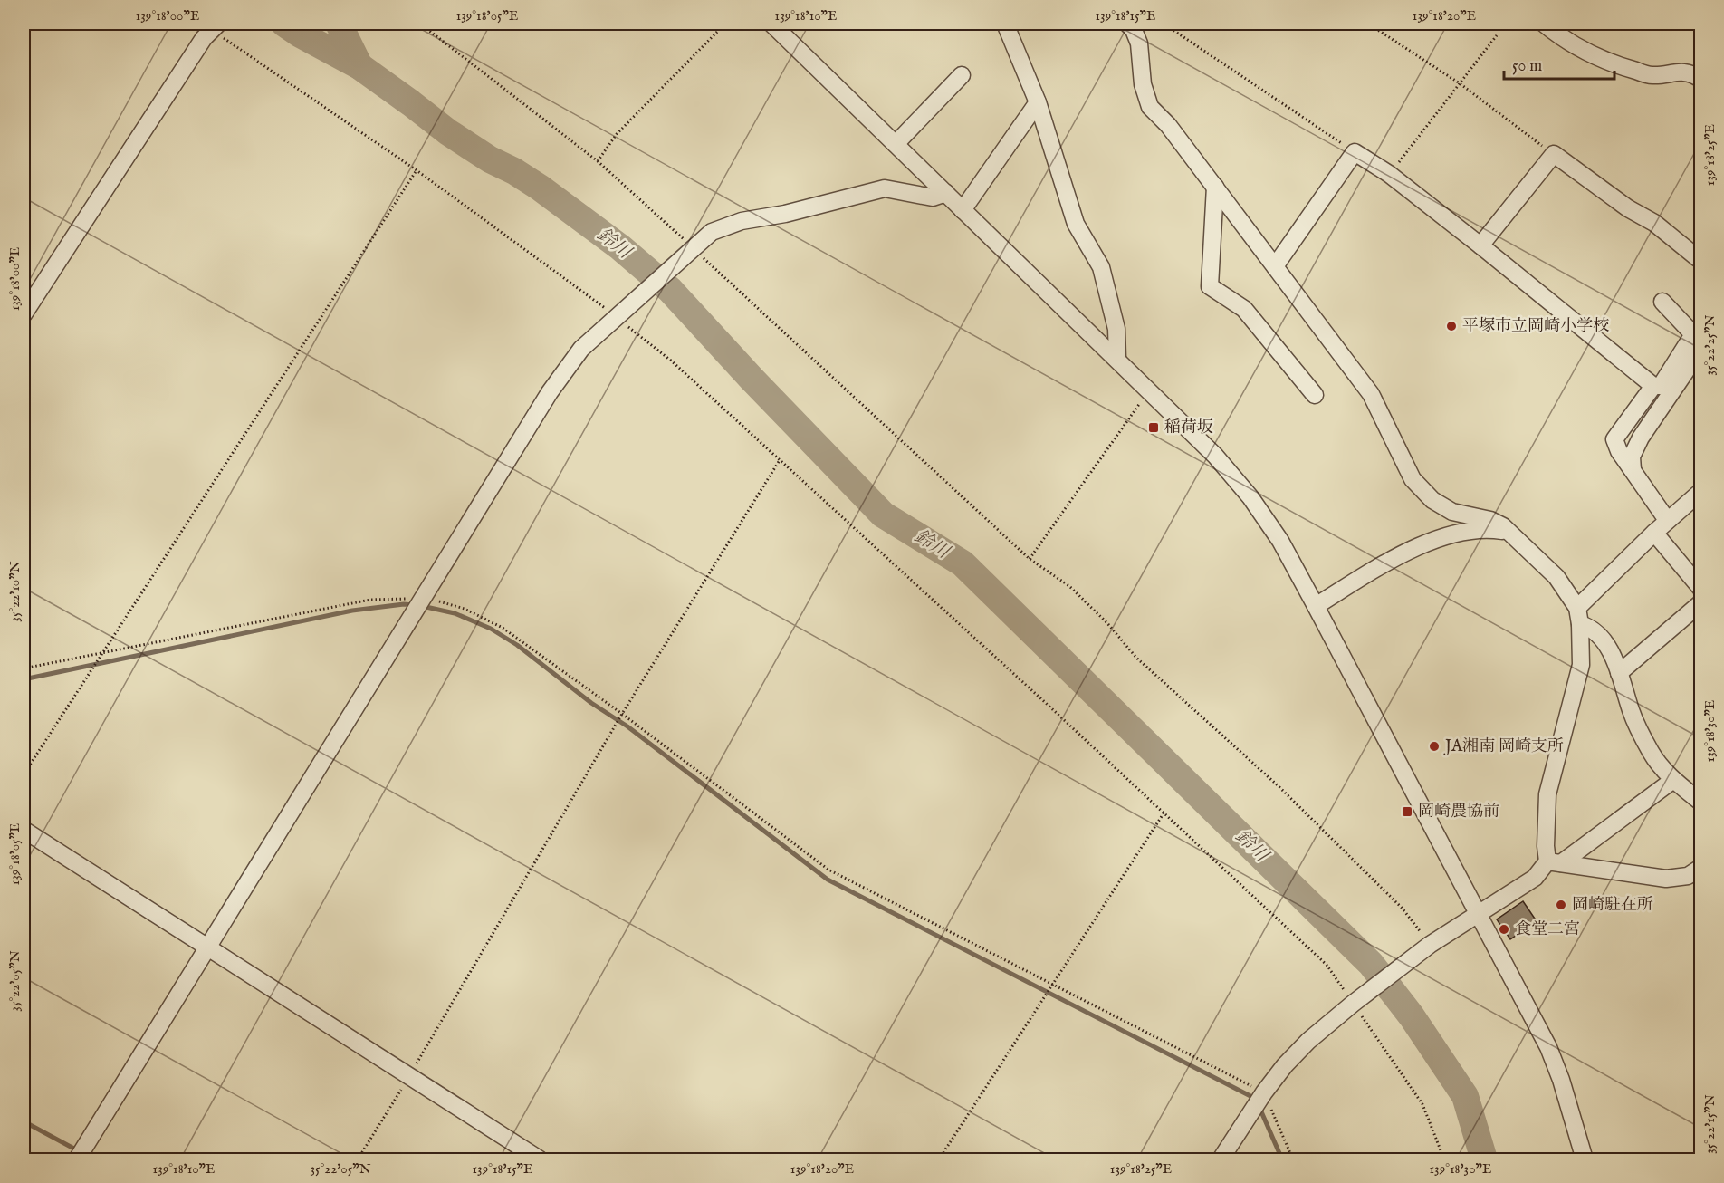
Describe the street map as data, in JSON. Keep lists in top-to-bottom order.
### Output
{
  "water": ["鈴川"],
  "places": {
    "other": [
      "平塚市立岡崎小学校",
      "JA湘南 岡崎支所",
      "岡崎駐在所",
      "食堂二宮"
    ],
    "transit": ["稲荷坂", "岡崎農協前"]
  },
  "scale_bar": "50 m",
  "coordinates": [
    "139°18'00\"E",
    "139°18'05\"E",
    "139°18'10\"E",
    "139°18'15\"E",
    "139°18'20\"E",
    "139°18'25\"E",
    "35°22'25\"N",
    "35°22'10\"N",
    "139°18'30\"E",
    "35°22'05\"N",
    "35°22'15\"N"
  ]
}
